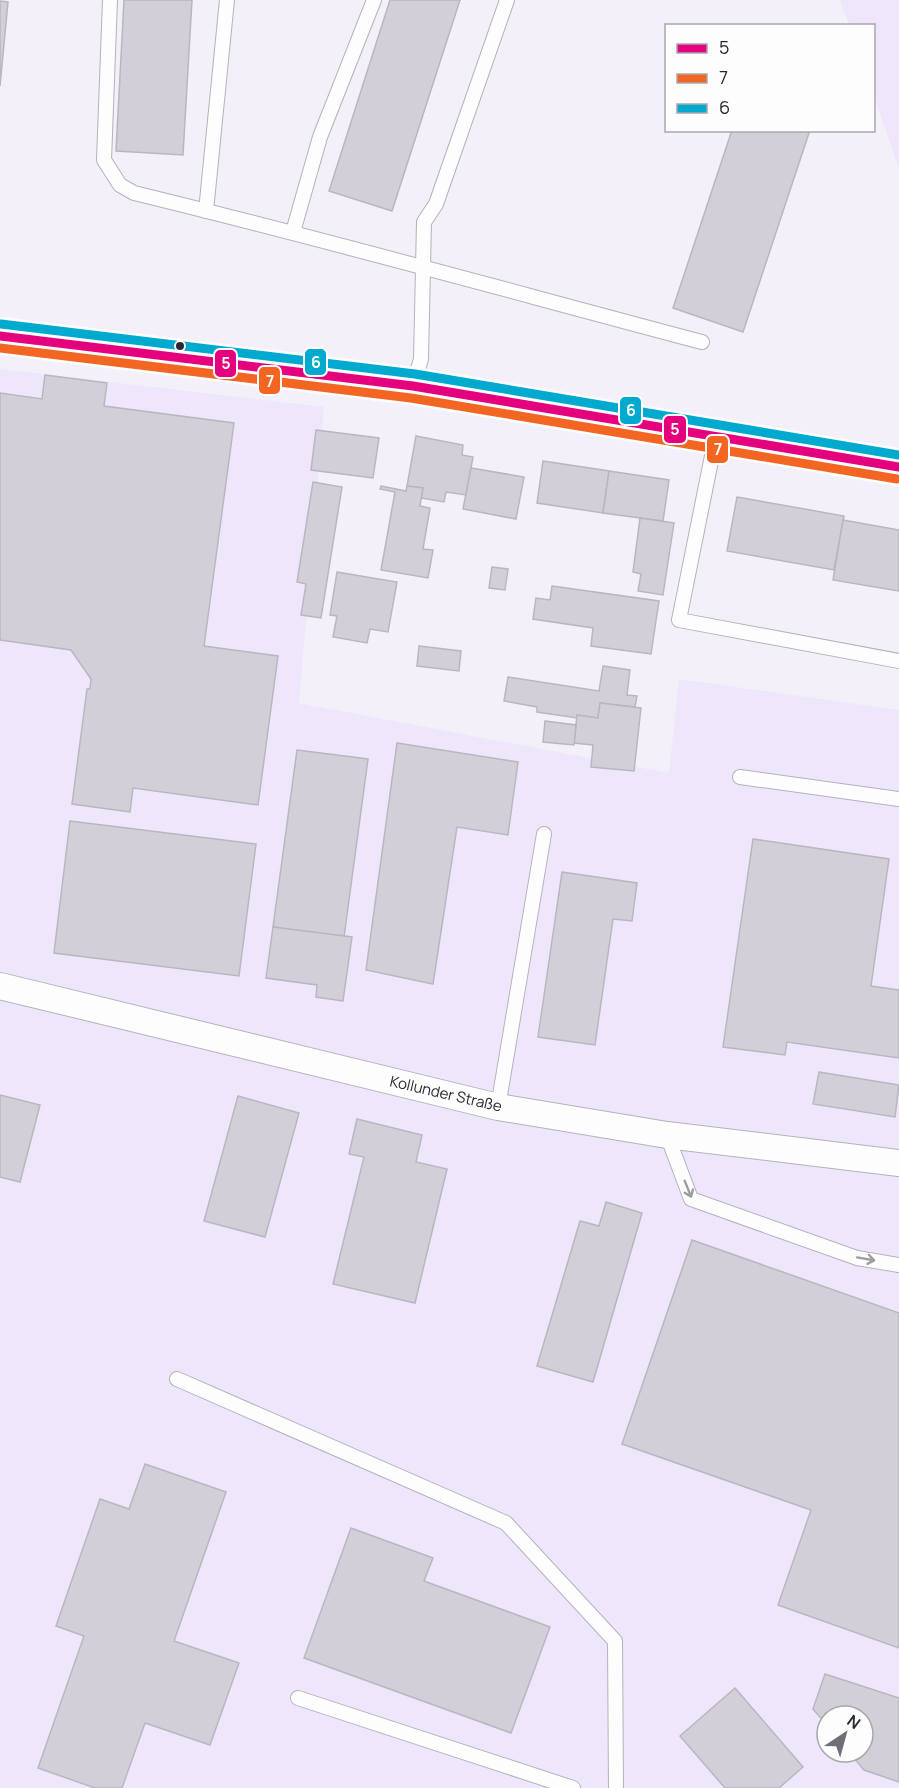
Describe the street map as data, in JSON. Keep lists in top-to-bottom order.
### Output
{
  "streets": {
    "street": ["Kollunder Straße"]
  },
  "lines": ["transit line 6", "transit line 5", "transit line 7"],
  "legend": ["5", "7", "6"],
  "north": "top right"
}
